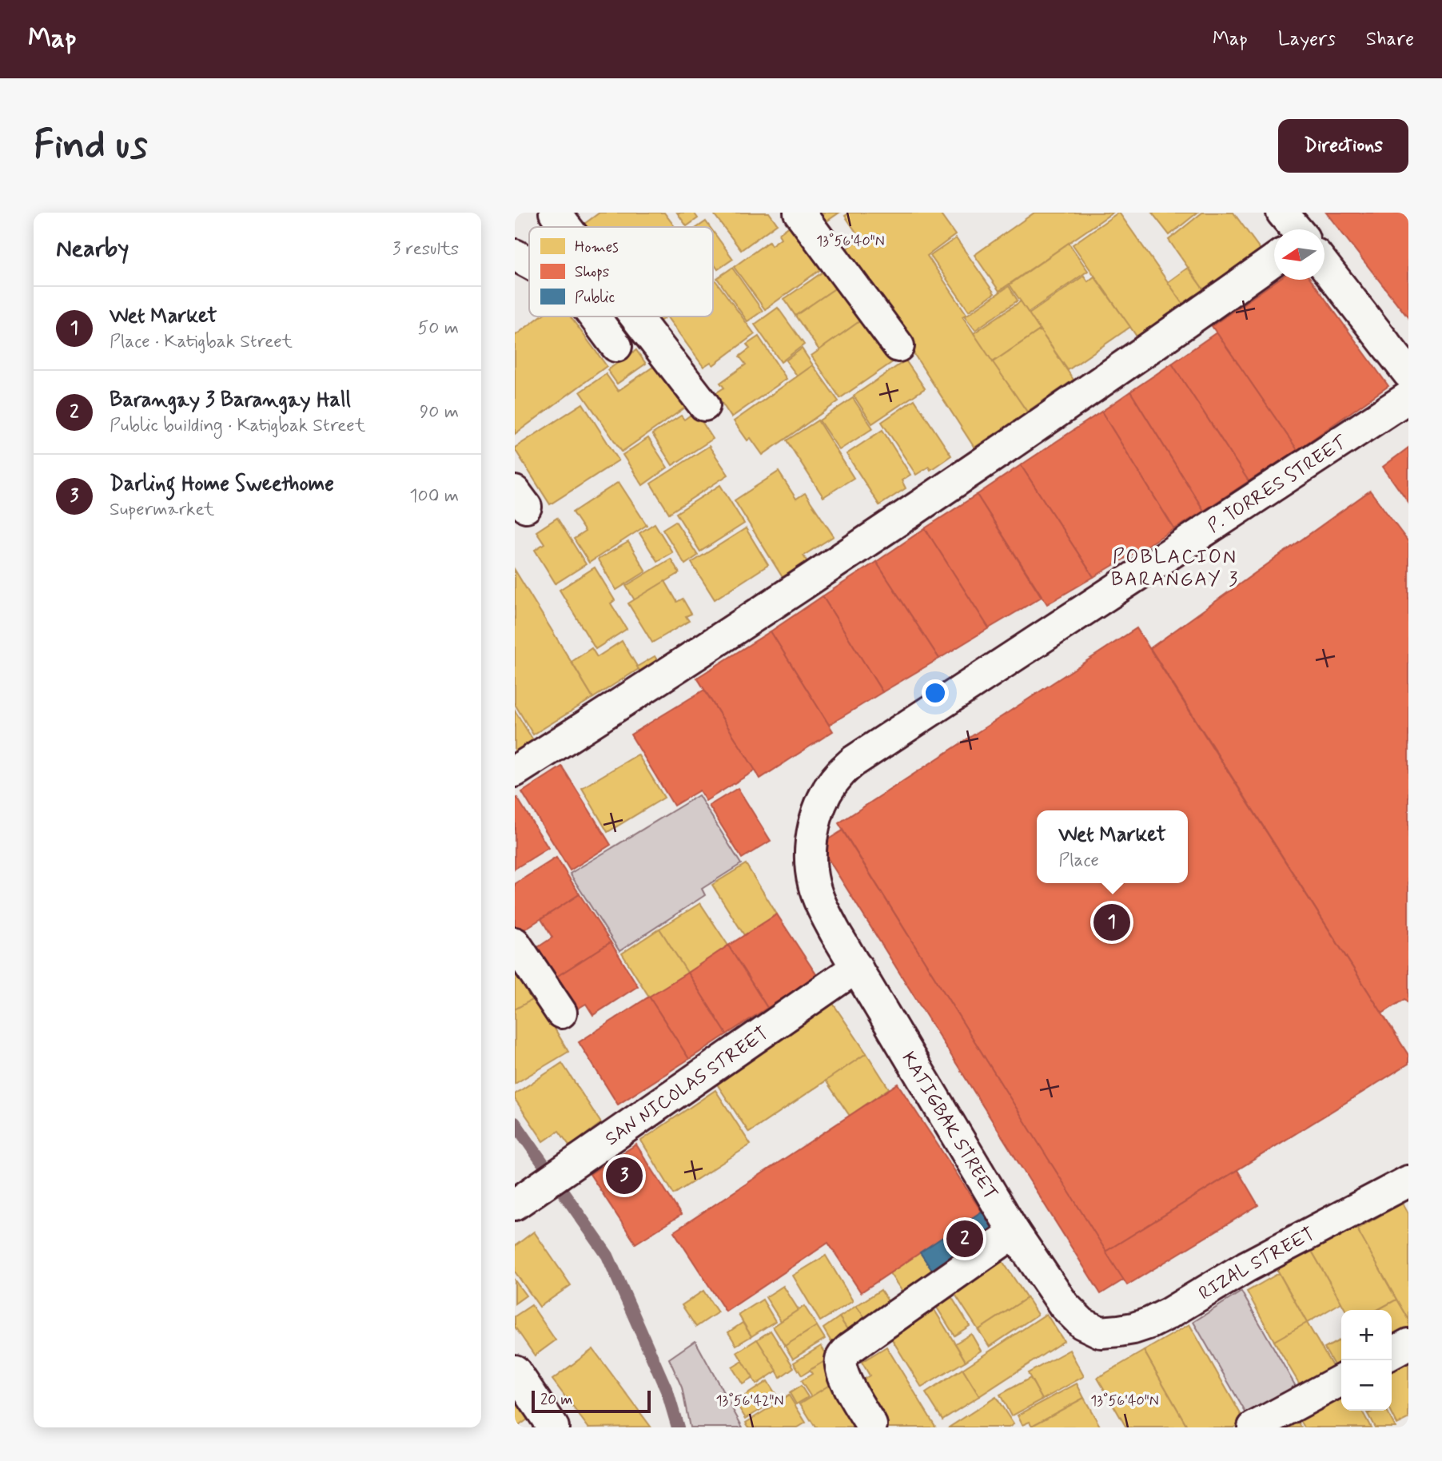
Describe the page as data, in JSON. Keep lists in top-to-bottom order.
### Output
{
  "streets": {
    "street": [
      "P. TORRES STREET",
      "SAN NICOLAS STREET",
      "KATIGBAK STREET",
      "RIZAL STREET"
    ]
  },
  "crossings": [
    ["P. TORRES STREET", "KATIGBAK STREET"],
    ["SAN NICOLAS STREET", "KATIGBAK STREET"],
    ["KATIGBAK STREET", "RIZAL STREET"]
  ],
  "districts": ["POBLACION BARANGAY 3"],
  "legend": ["Homes", "Shops", "Public"],
  "scale_bar": "20 m",
  "north": "left",
  "page": {
    "header": "Map",
    "nav": ["Map", "Layers", "Share"],
    "buttons": "Directions",
    "title": "Find us",
    "heading": ["Nearby", "3 results"],
    "list": [
      {
        "mark": "1",
        "name": "Wet Market",
        "note": "Place · Katigbak Street",
        "value": "50 m"
      },
      {
        "mark": "2",
        "name": "Barangay 3 Barangay Hall",
        "note": "Public building · Katigbak Street",
        "value": "90 m"
      },
      {
        "mark": "3",
        "name": "Darling Home Sweethome",
        "note": "Supermarket",
        "value": "100 m"
      }
    ],
    "popup": ["Wet Market", "Place"],
    "pins": ["1", "3", "2"],
    "map_buttons": ["+", "−"],
    "scale": "20 m"
  },
  "coordinates": ["13°56'40\"N", "13°56'42\"N"]
}
